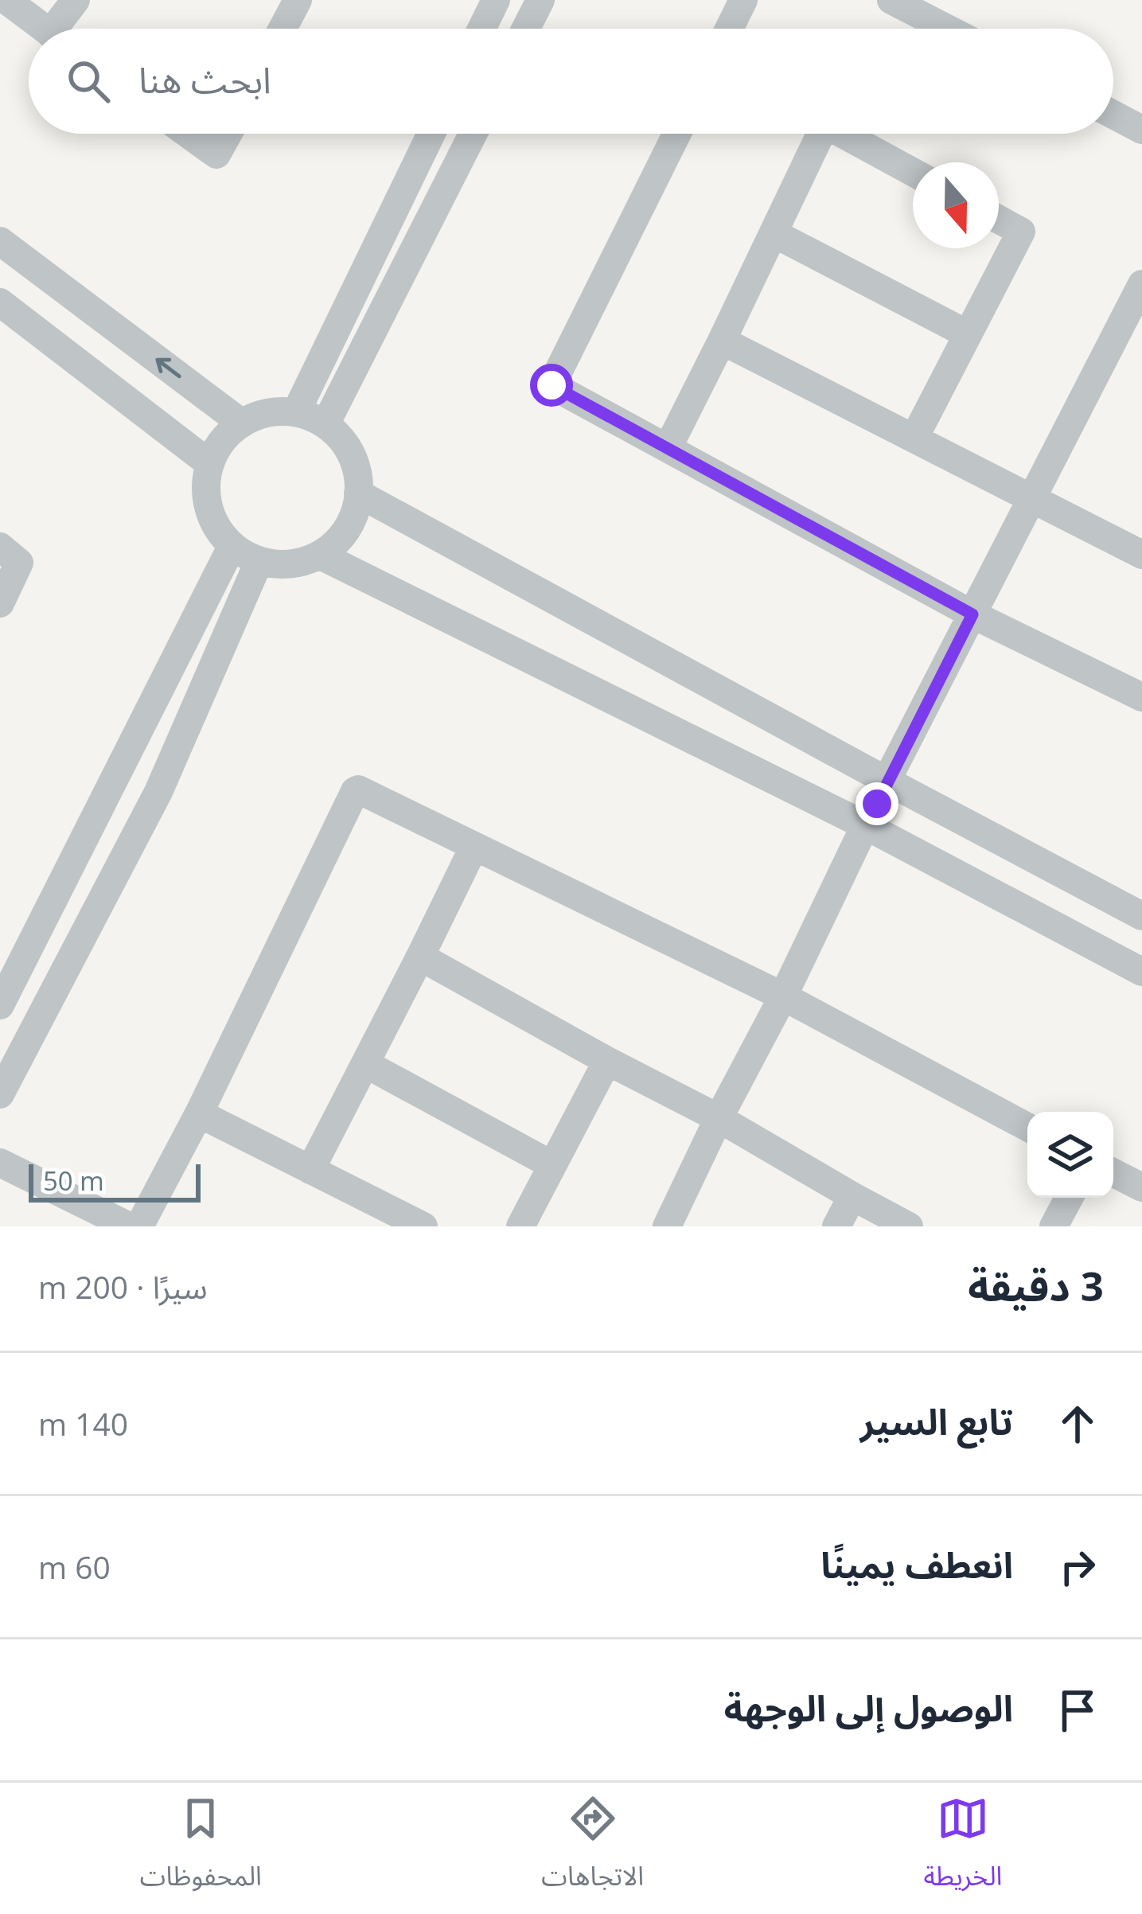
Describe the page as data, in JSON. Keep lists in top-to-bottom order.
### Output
{
  "scale_bar": "50 m",
  "north": "bottom",
  "page": {
    "search": "ابحث هنا",
    "scale": "50 m",
    "heading": ["3 دقيقة", "سيرًا · 200 m"],
    "list": [
      ["تابع السير", "140 m"],
      ["انعطف يمينًا", "60 m"],
      "الوصول إلى الوجهة"
    ],
    "nav": ["الخريطة", "الاتجاهات", "المحفوظات"]
  }
}
